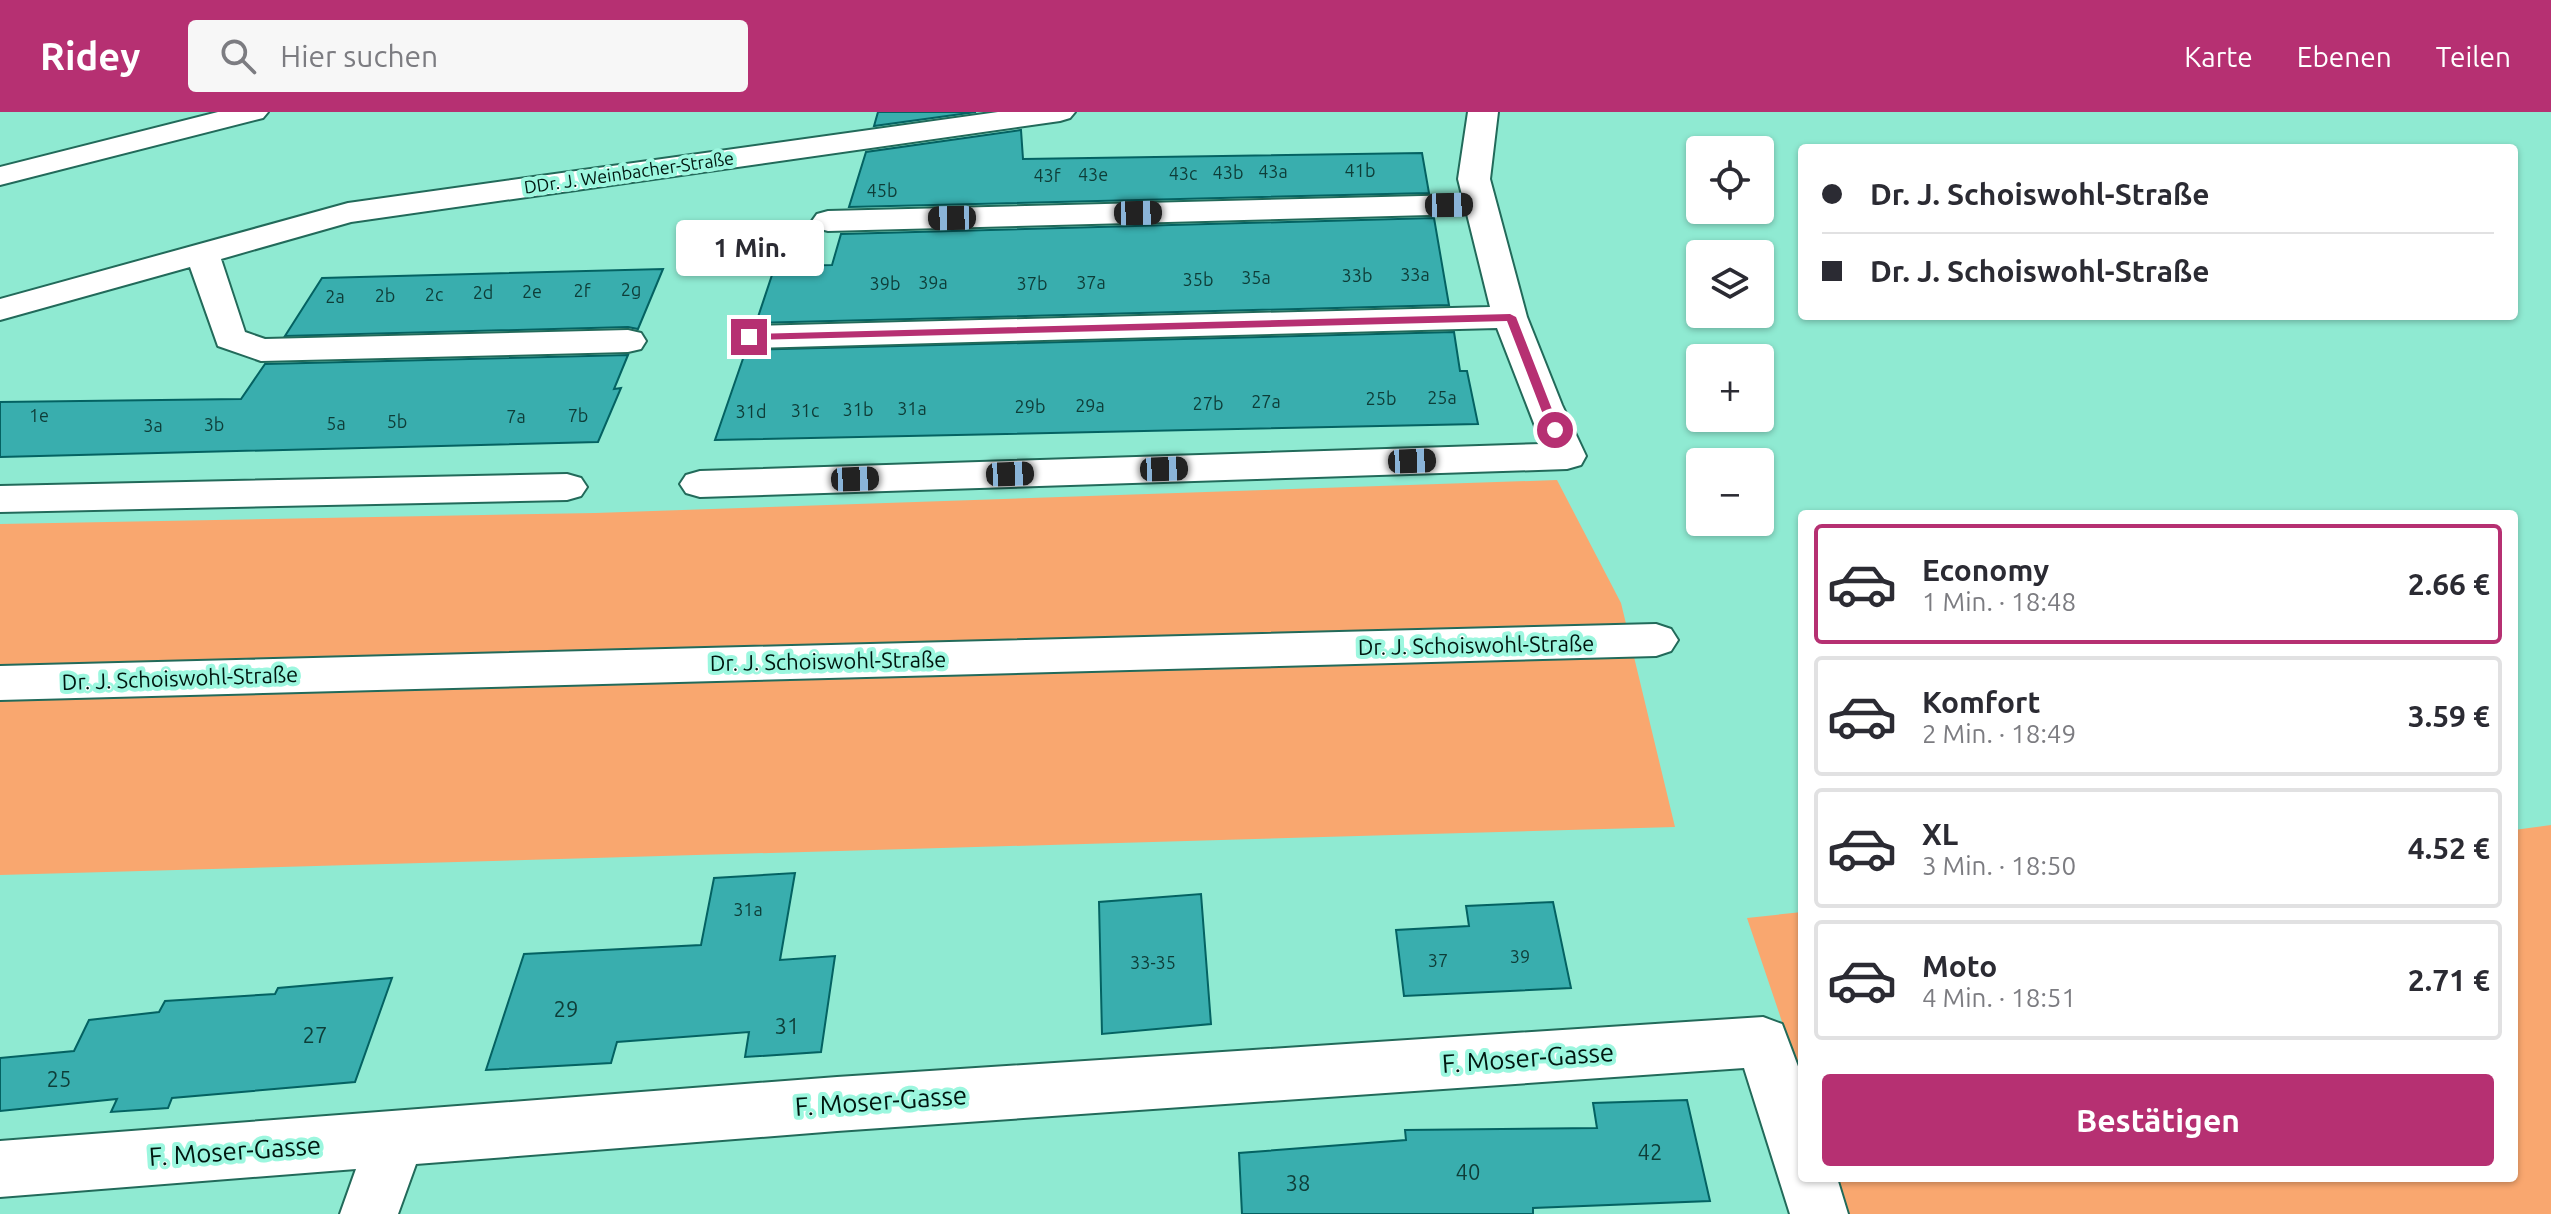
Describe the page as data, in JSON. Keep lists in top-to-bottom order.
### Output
{
  "streets": {
    "street": ["DDr. J. Weinbacher-Straße", "Dr. J. Schoiswohl-Straße", "F. Moser-Gasse"]
  },
  "house_numbers": [
    "41b",
    "43a",
    "43b",
    "43c",
    "43e",
    "43f",
    "45b",
    "33a",
    "33b",
    "35a",
    "35b",
    "39a",
    "37a",
    "39b",
    "37b",
    "2g",
    "2f",
    "2e",
    "2d",
    "2c",
    "2b",
    "2a",
    "25a",
    "25b",
    "27a",
    "27b",
    "29a",
    "29b",
    "31a",
    "31b",
    "31c",
    "31d",
    "1e",
    "7b",
    "7a",
    "5b",
    "5a",
    "3b",
    "3a",
    "31a",
    "39",
    "37",
    "33-35",
    "29",
    "31",
    "27",
    "25",
    "42",
    "40",
    "38"
  ],
  "page": {
    "header": "Ridey",
    "search": "Hier suchen",
    "nav": ["Karte", "Ebenen", "Teilen"],
    "map_buttons": ["+", "−"],
    "banner": ["Dr. J. Schoiswohl-Straße", "Dr. J. Schoiswohl-Straße"],
    "bubble": "1 Min.",
    "list": [
      {
        "name": "Economy",
        "note": "1 Min. · 18:48",
        "value": "2.66 €"
      },
      {
        "name": "Komfort",
        "note": "2 Min. · 18:49",
        "value": "3.59 €"
      },
      {
        "name": "XL",
        "note": "3 Min. · 18:50",
        "value": "4.52 €"
      },
      {
        "name": "Moto",
        "note": "4 Min. · 18:51",
        "value": "2.71 €"
      }
    ],
    "buttons": "Bestätigen"
  }
}
